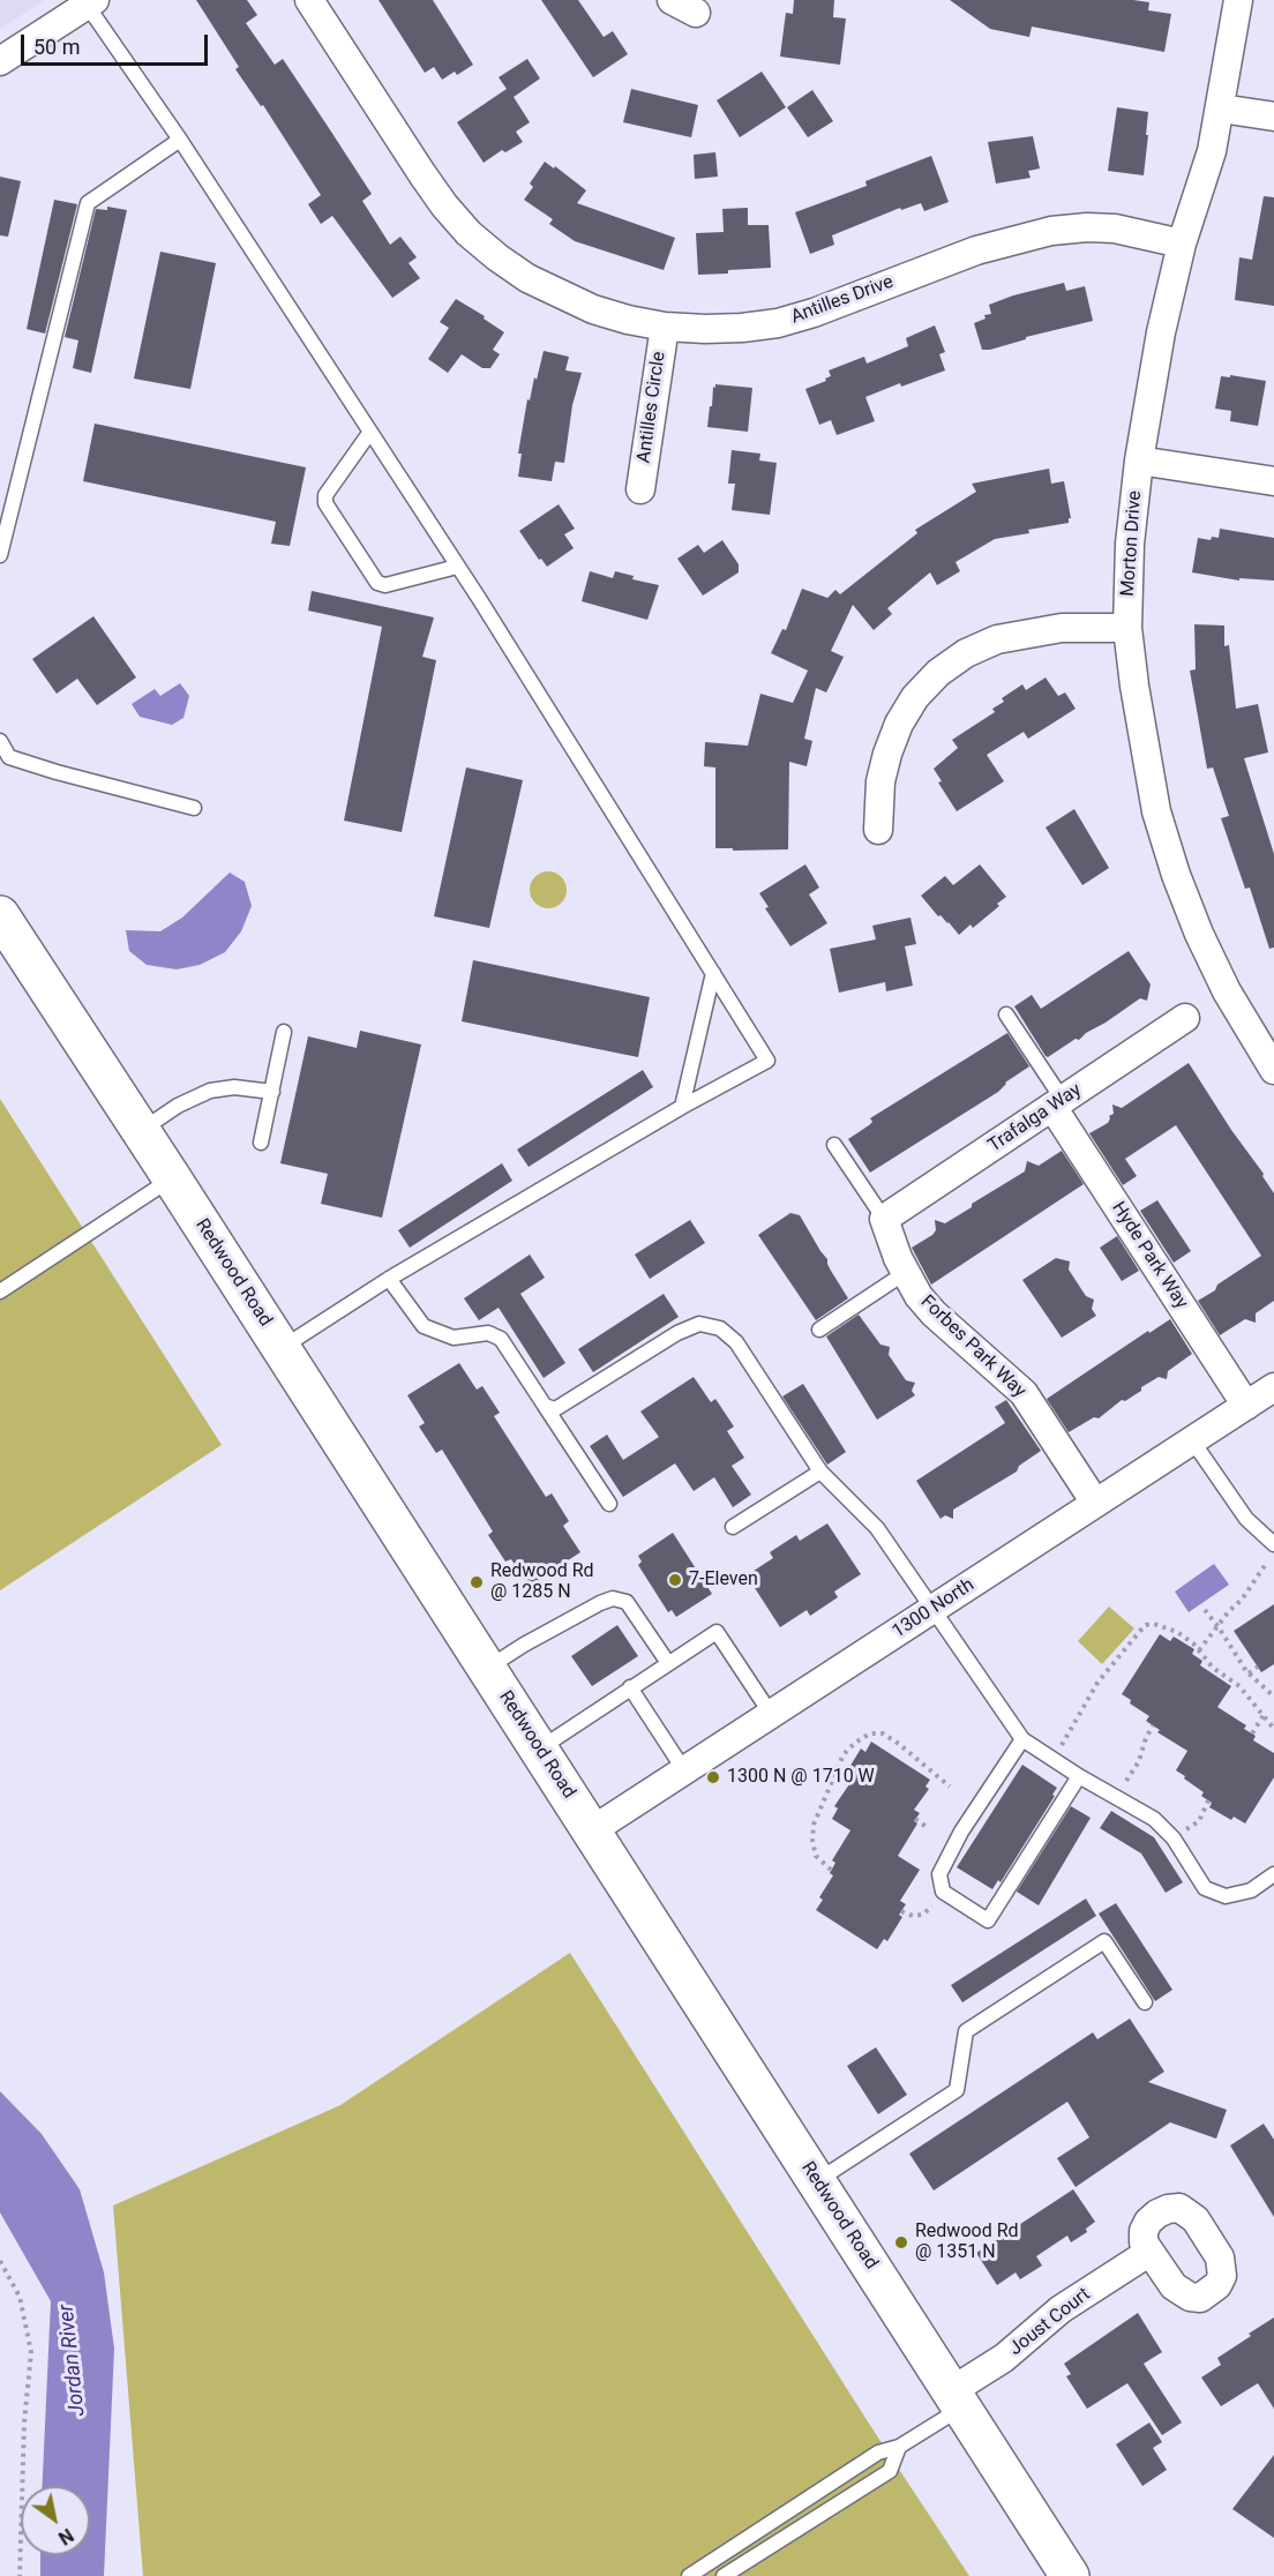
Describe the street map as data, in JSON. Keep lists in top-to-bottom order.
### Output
{
  "streets": {
    "main road": ["Redwood Road"],
    "street": [
      "Antilles Drive",
      "Antilles Circle",
      "Morton Drive",
      "Trafalga Way",
      "Hyde Park Way",
      "Forbes Park Way",
      "1300 North",
      "Joust Court"
    ]
  },
  "crossings": [
    ["Antilles Drive", "Antilles Circle"],
    ["Antilles Drive", "Morton Drive"],
    ["Trafalga Way", "Hyde Park Way"],
    ["Trafalga Way", "Forbes Park Way"],
    ["Hyde Park Way", "1300 North"],
    ["Redwood Road", "1300 North"],
    ["Redwood Road", "Joust Court"],
    ["Forbes Park Way", "1300 North"]
  ],
  "water": ["Jordan River"],
  "places": [
    "7-Eleven",
    "Redwood Rd @ 1285 N",
    "1300 N @ 1710 W",
    "Redwood Rd @ 1351 N"
  ],
  "scale_bar": "50 m",
  "north": "bottom right"
}
